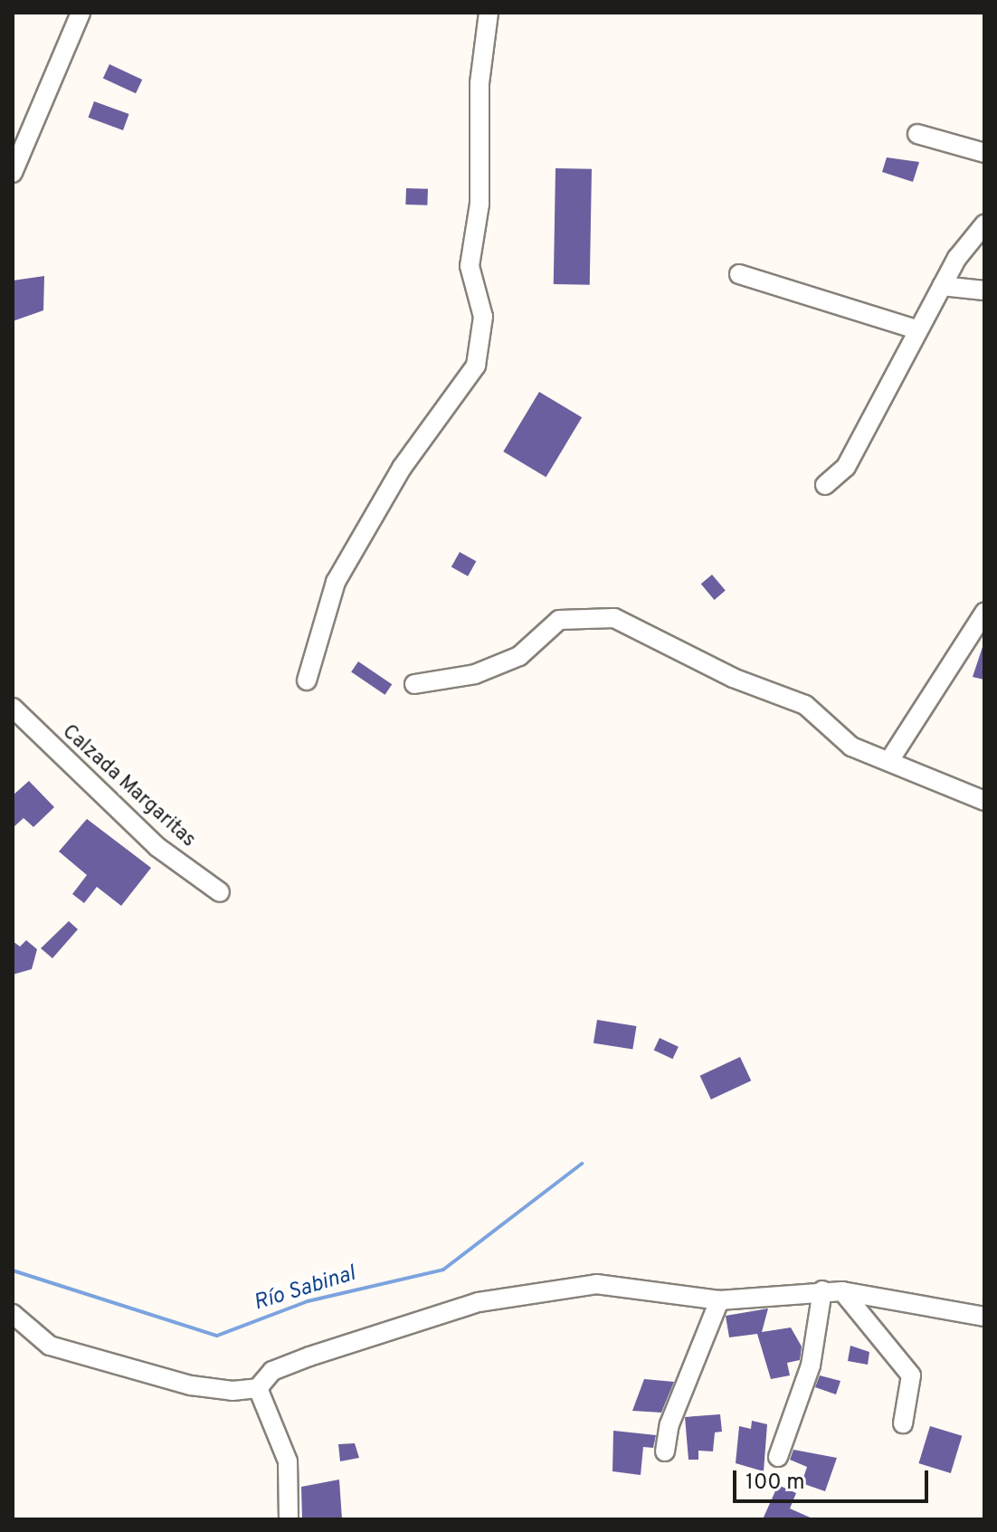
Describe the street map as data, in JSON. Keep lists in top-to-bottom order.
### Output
{
  "streets": {
    "street": ["Calzada Margaritas"]
  },
  "water": ["Río Sabinal"],
  "scale_bar": "100 m"
}
